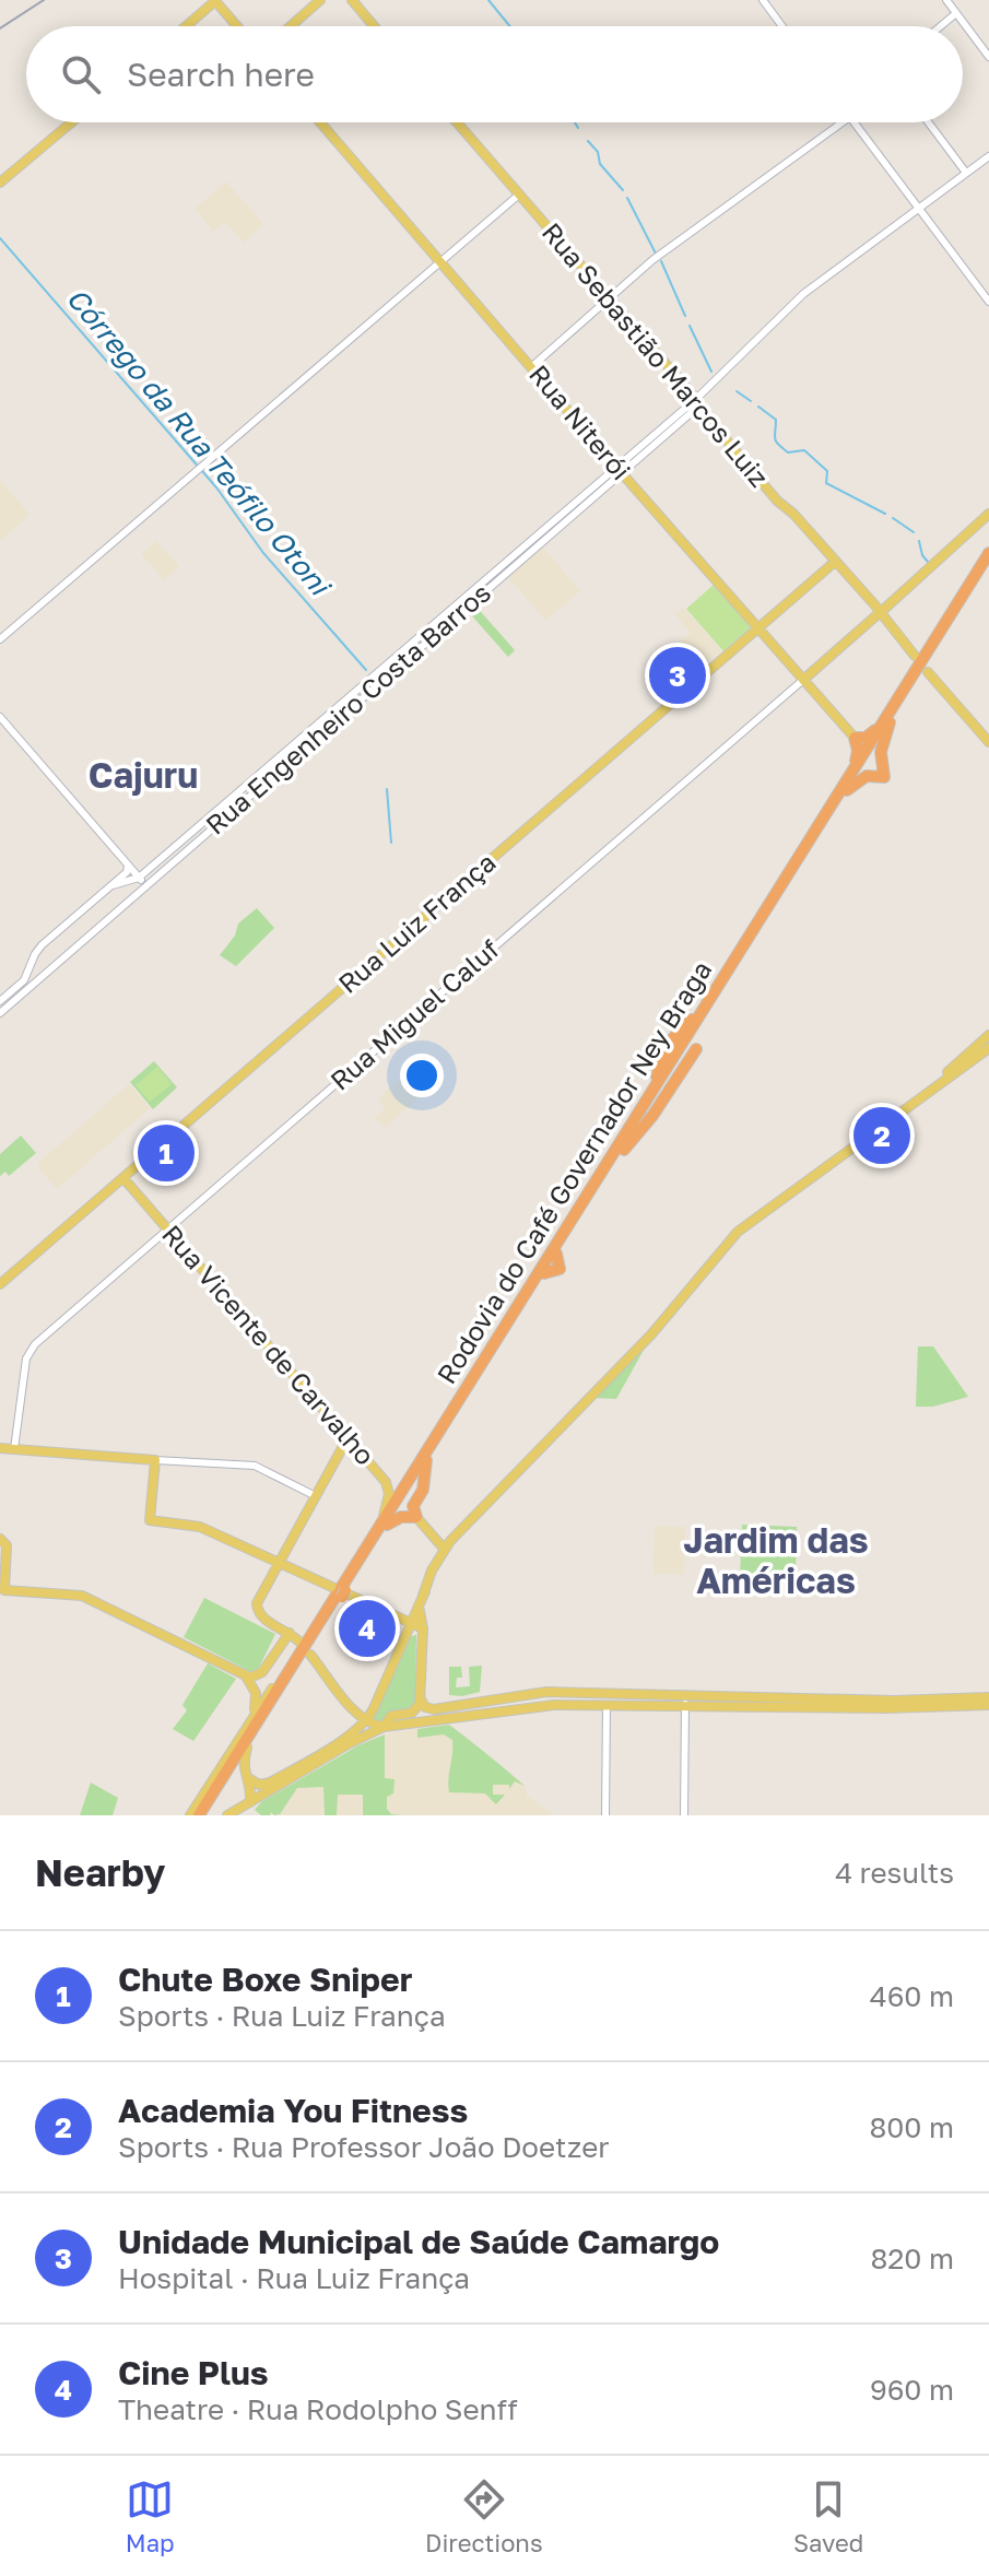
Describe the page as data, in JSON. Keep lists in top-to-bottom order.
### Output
{
  "streets": {
    "highway": ["Rodovia do Café Governador Ney Braga"],
    "main road": [
      "Rua Sebastião Marcos Luiz",
      "Rua Niterói",
      "Rua Luiz França",
      "Rua Miguel Caluf",
      "Rua Vicente de Carvalho"
    ],
    "street": ["Rua Engenheiro Costa Barros"]
  },
  "crossings": [
    ["Rua Sebastião Marcos Luiz", "Rua Engenheiro Costa Barros"],
    ["Rua Sebastião Marcos Luiz", "Rua Luiz França"],
    ["Rua Sebastião Marcos Luiz", "Rua Miguel Caluf"],
    ["Rua Niterói", "Rua Engenheiro Costa Barros"],
    ["Rua Niterói", "Rua Luiz França"],
    ["Rua Niterói", "Rua Miguel Caluf"],
    ["Rua Luiz França", "Rua Vicente de Carvalho"],
    ["Rua Miguel Caluf", "Rua Vicente de Carvalho"],
    ["Rodovia do Café Governador Ney Braga", "Rua Vicente de Carvalho"]
  ],
  "districts": ["Cajuru", "Jardim das Américas"],
  "water": ["Córrego da Rua Teófilo Otoni"],
  "page": {
    "search": "Search here",
    "pins": [
      "3",
      "2",
      "1",
      "4"
    ],
    "heading": ["Nearby", "4 results"],
    "list": [
      {
        "mark": "1",
        "name": "Chute Boxe Sniper",
        "note": "Sports · Rua Luiz França",
        "value": "460 m"
      },
      {
        "mark": "2",
        "name": "Academia You Fitness",
        "note": "Sports · Rua Professor João Doetzer",
        "value": "800 m"
      },
      {
        "mark": "3",
        "name": "Unidade Municipal de Saúde Camargo",
        "note": "Hospital · Rua Luiz França",
        "value": "820 m"
      },
      {
        "mark": "4",
        "name": "Cine Plus",
        "note": "Theatre · Rua Rodolpho Senff",
        "value": "960 m"
      }
    ],
    "nav": ["Map", "Directions", "Saved"]
  }
}
